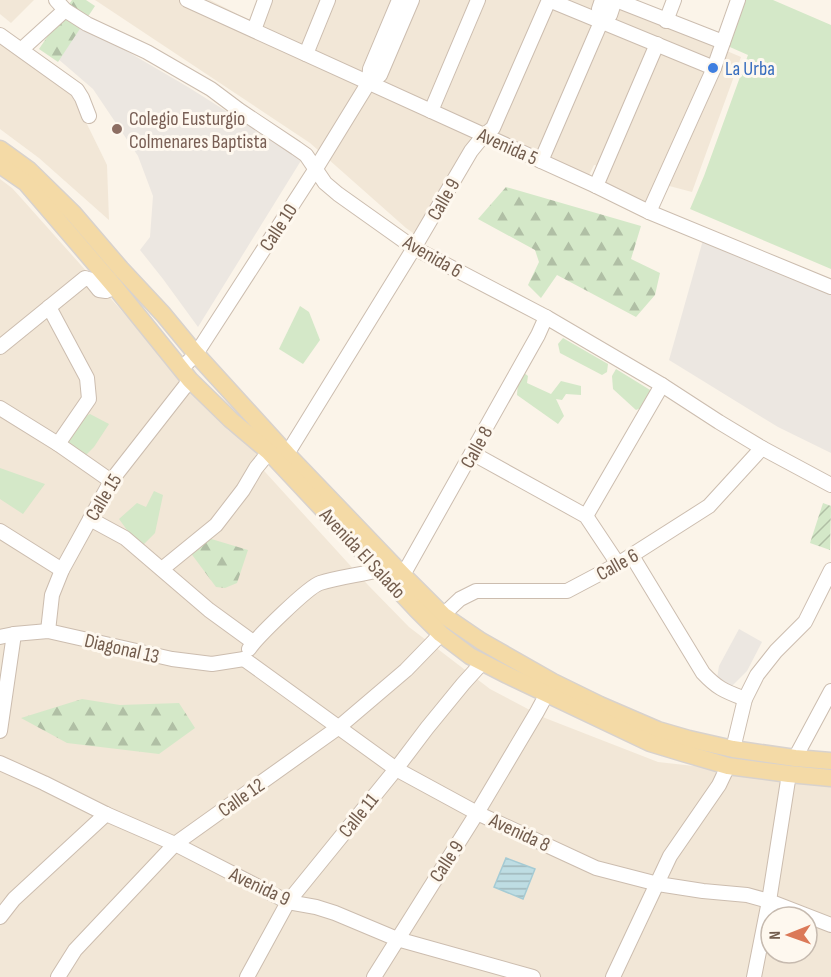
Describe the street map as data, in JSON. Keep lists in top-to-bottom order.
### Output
{
  "streets": {
    "main road": ["Avenida El Salado"],
    "street": [
      "Avenida 5",
      "Calle 9",
      "Calle 10",
      "Avenida 6",
      "Calle 8",
      "Calle 15",
      "Calle 6",
      "Diagonal 13",
      "Calle 12",
      "Calle 11",
      "Avenida 8",
      "Avenida 9"
    ]
  },
  "crossings": [
    ["Avenida 5", "Calle 9"],
    ["Avenida 5", "Calle 10"],
    ["Calle 9", "Avenida 6"],
    ["Calle 9", "Avenida El Salado"],
    ["Calle 9", "Avenida 8"],
    ["Calle 9", "Avenida 9"],
    ["Calle 10", "Avenida 6"],
    ["Calle 10", "Calle 15"],
    ["Calle 10", "Avenida El Salado"],
    ["Avenida 6", "Calle 8"],
    ["Avenida 6", "Calle 6"],
    ["Calle 8", "Avenida El Salado"],
    ["Calle 15", "Avenida El Salado"],
    ["Calle 15", "Diagonal 13"],
    ["Avenida El Salado", "Calle 6"],
    ["Avenida El Salado", "Calle 12"],
    ["Avenida El Salado", "Calle 11"],
    ["Diagonal 13", "Avenida 8"],
    ["Calle 12", "Avenida 8"],
    ["Calle 12", "Avenida 9"],
    ["Calle 11", "Avenida 8"],
    ["Calle 11", "Avenida 9"]
  ],
  "places": ["La Urba", "Colegio Eusturgio Colmenares Baptista"],
  "north": "left"
}
